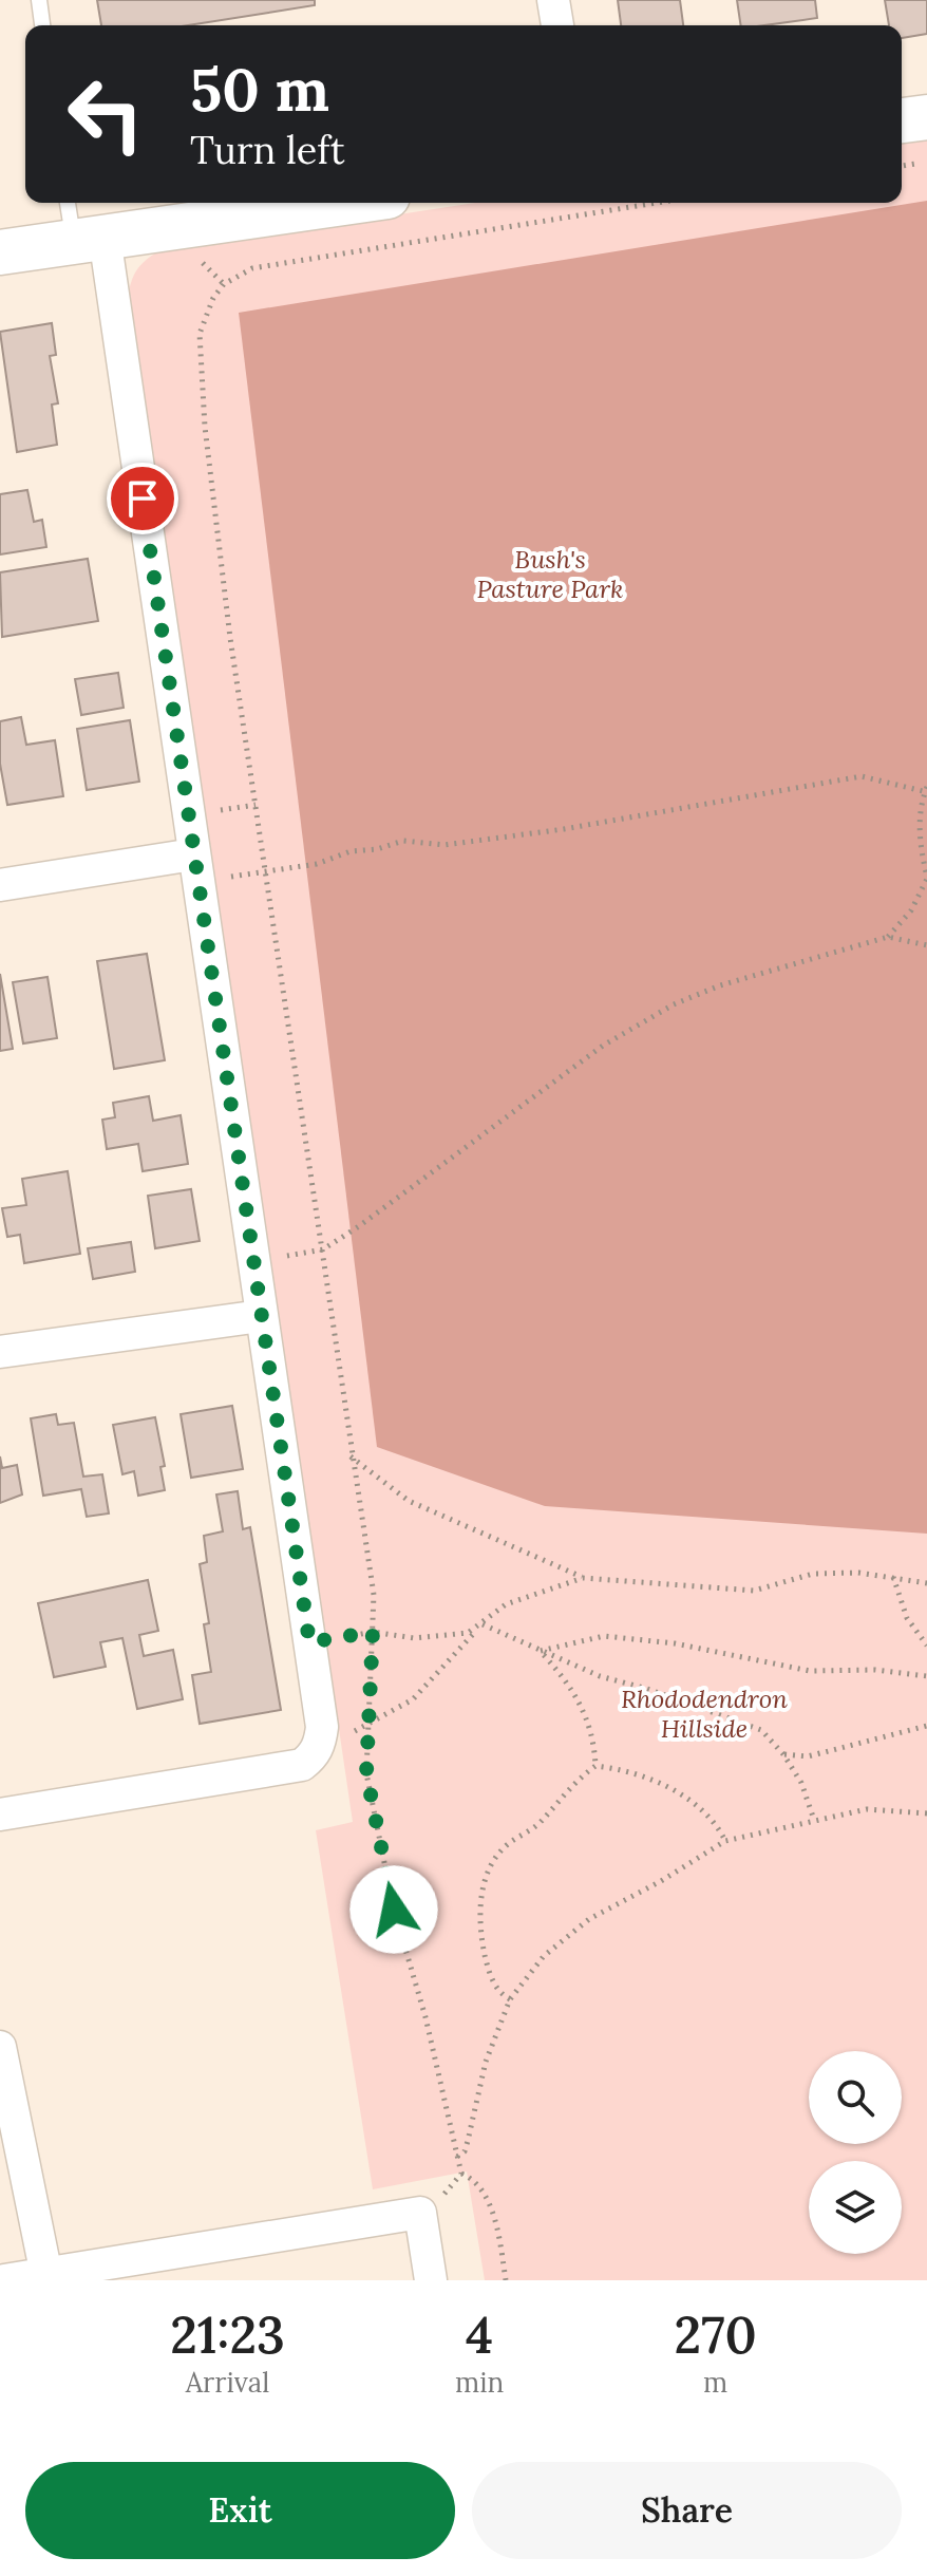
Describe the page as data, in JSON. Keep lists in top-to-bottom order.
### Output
{
  "parks": ["Bush's Pasture Park", "Rhododendron Hillside"],
  "page": {
    "turn": ["50 m", "Turn left"],
    "eta": [
      "21:23",
      "Arrival",
      "4",
      "min",
      "270",
      "m"
    ],
    "buttons": ["Exit", "Share"]
  }
}
